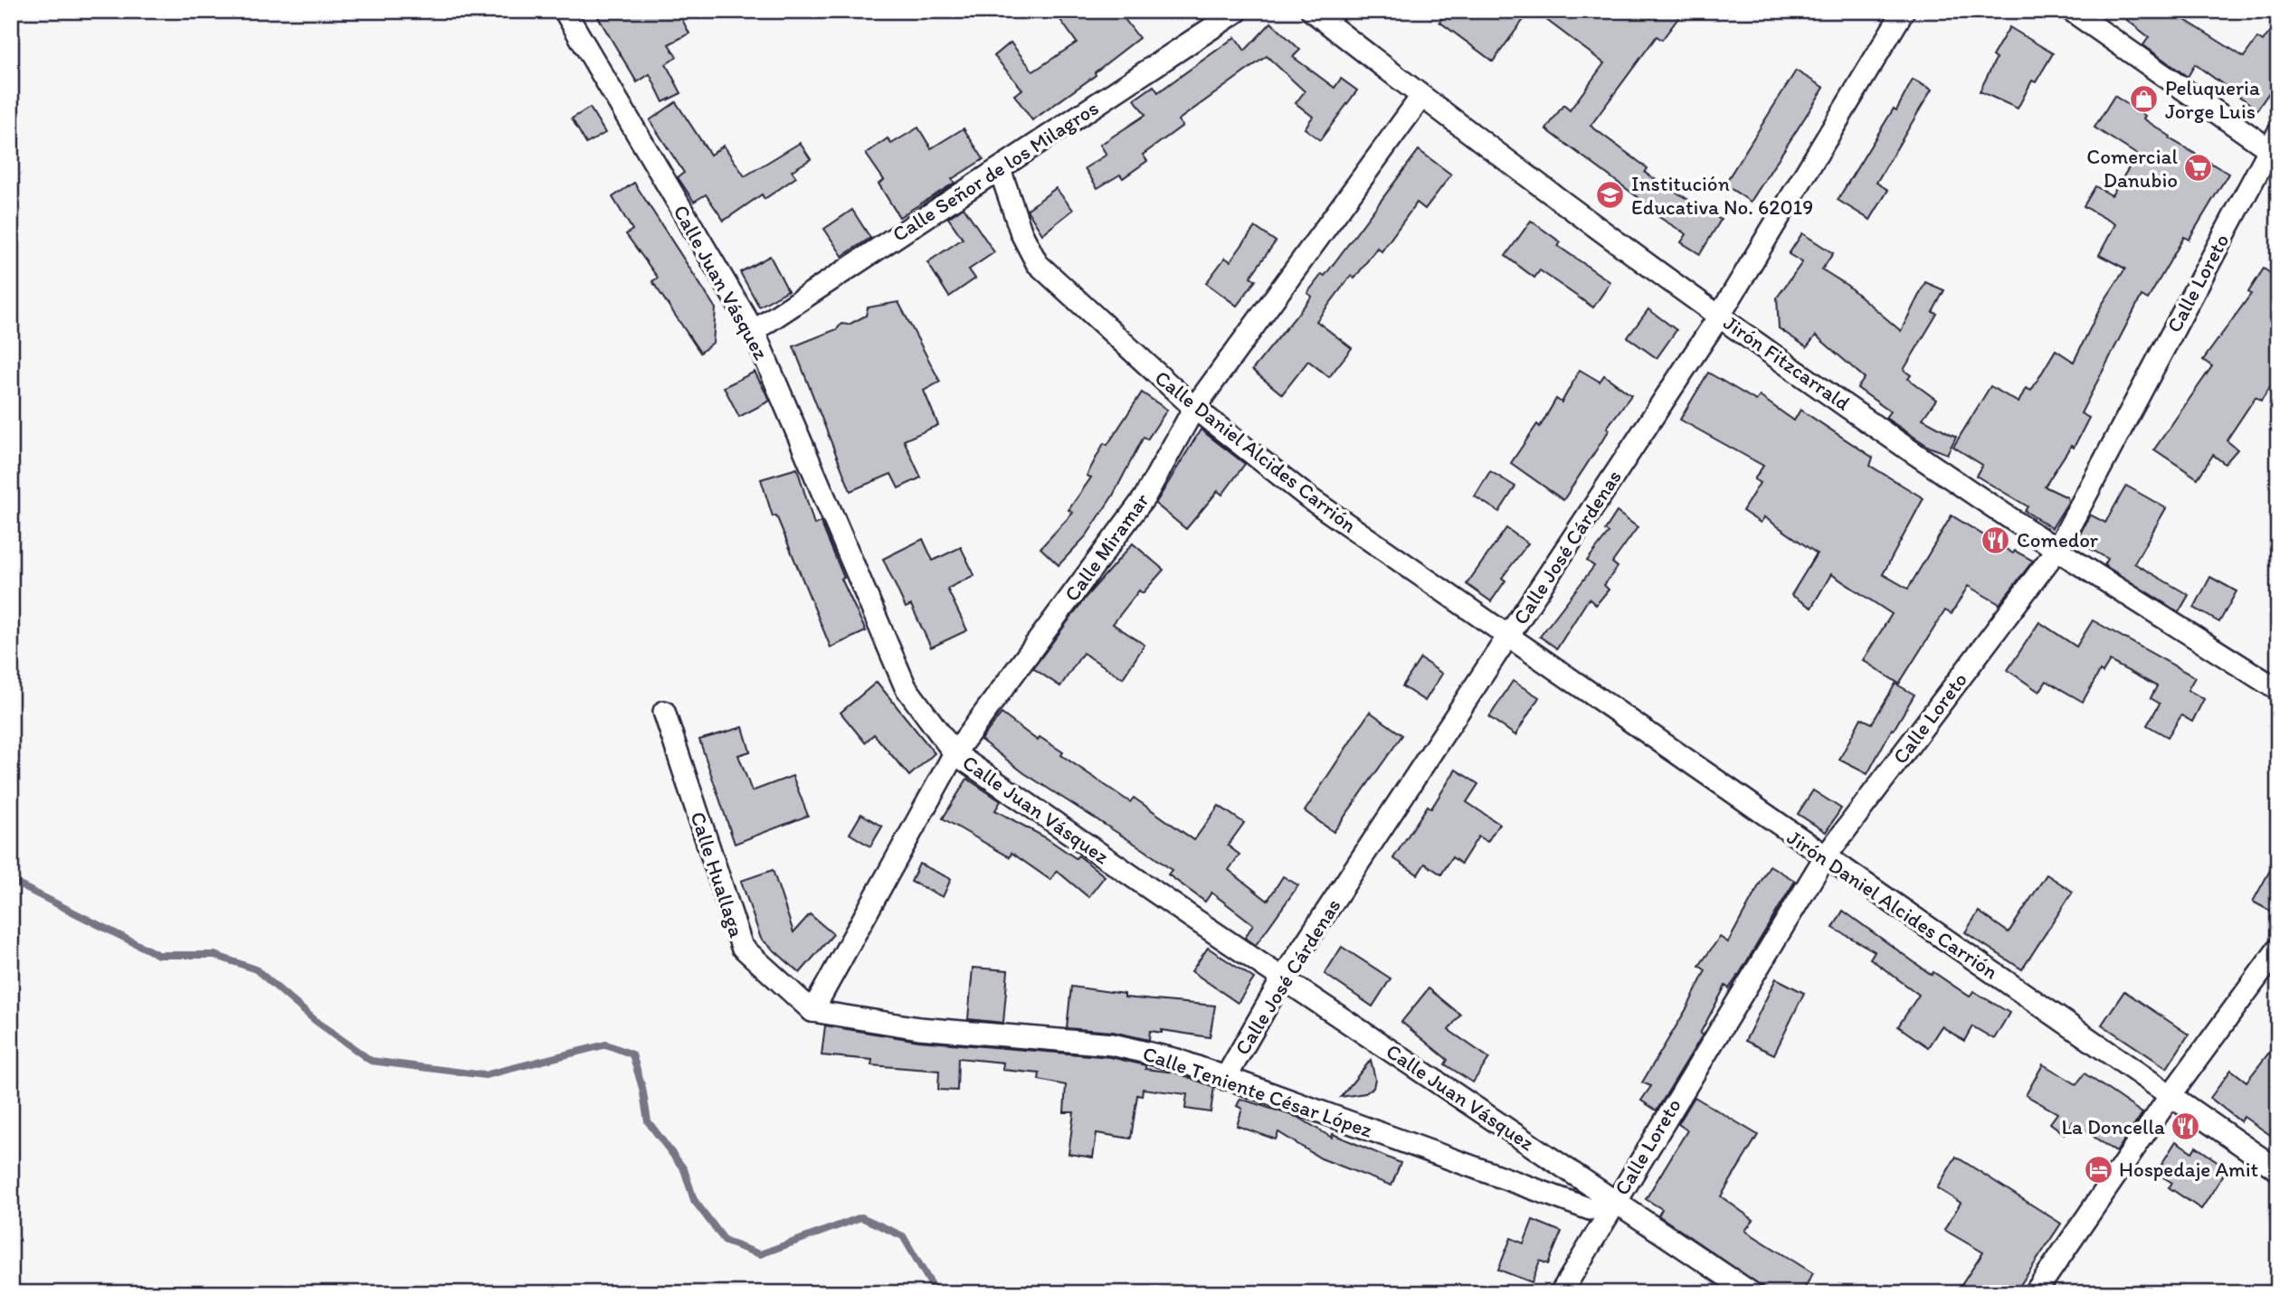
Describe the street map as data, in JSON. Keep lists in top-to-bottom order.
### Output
{
  "streets": {
    "street": [
      "Calle Señor de los Milagros",
      "Calle Juan Vásquez",
      "Calle Loreto",
      "Jirón Fitzcarrald",
      "Calle Daniel Alcides Carrión",
      "Calle Miramar",
      "Calle José Cárdenas",
      "Calle Huallaga",
      "Jirón Daniel Alcides Carrión",
      "Calle Teniente César López"
    ]
  },
  "crossings": [
    ["Calle Señor de los Milagros", "Calle Juan Vásquez"],
    ["Calle Señor de los Milagros", "Calle Daniel Alcides Carrión"],
    ["Calle Juan Vásquez", "Calle Loreto"],
    ["Calle Juan Vásquez", "Calle Miramar"],
    ["Calle Juan Vásquez", "Calle José Cárdenas"],
    ["Calle Juan Vásquez", "Calle Teniente César López"],
    ["Calle Loreto", "Jirón Fitzcarrald"],
    ["Calle Loreto", "Jirón Daniel Alcides Carrión"],
    ["Calle Loreto", "Calle Teniente César López"],
    ["Jirón Fitzcarrald", "Calle Miramar"],
    ["Jirón Fitzcarrald", "Calle José Cárdenas"],
    ["Calle Daniel Alcides Carrión", "Calle Miramar"],
    ["Calle Daniel Alcides Carrión", "Calle José Cárdenas"],
    ["Calle Daniel Alcides Carrión", "Jirón Daniel Alcides Carrión"],
    ["Calle Miramar", "Calle Huallaga"],
    ["Calle Miramar", "Calle Teniente César López"],
    ["Calle José Cárdenas", "Jirón Daniel Alcides Carrión"],
    ["Calle José Cárdenas", "Calle Teniente César López"],
    ["Calle Huallaga", "Calle Teniente César López"]
  ],
  "places": {
    "shop": ["Peluqueria Jorge Luis"],
    "supermarket": ["Comercial Danubio"],
    "school or university": ["Institución Educativa No. 62019"],
    "restaurant": ["Comedor", "La Doncella"],
    "hotel": ["Hospedaje Amit"]
  }
}
